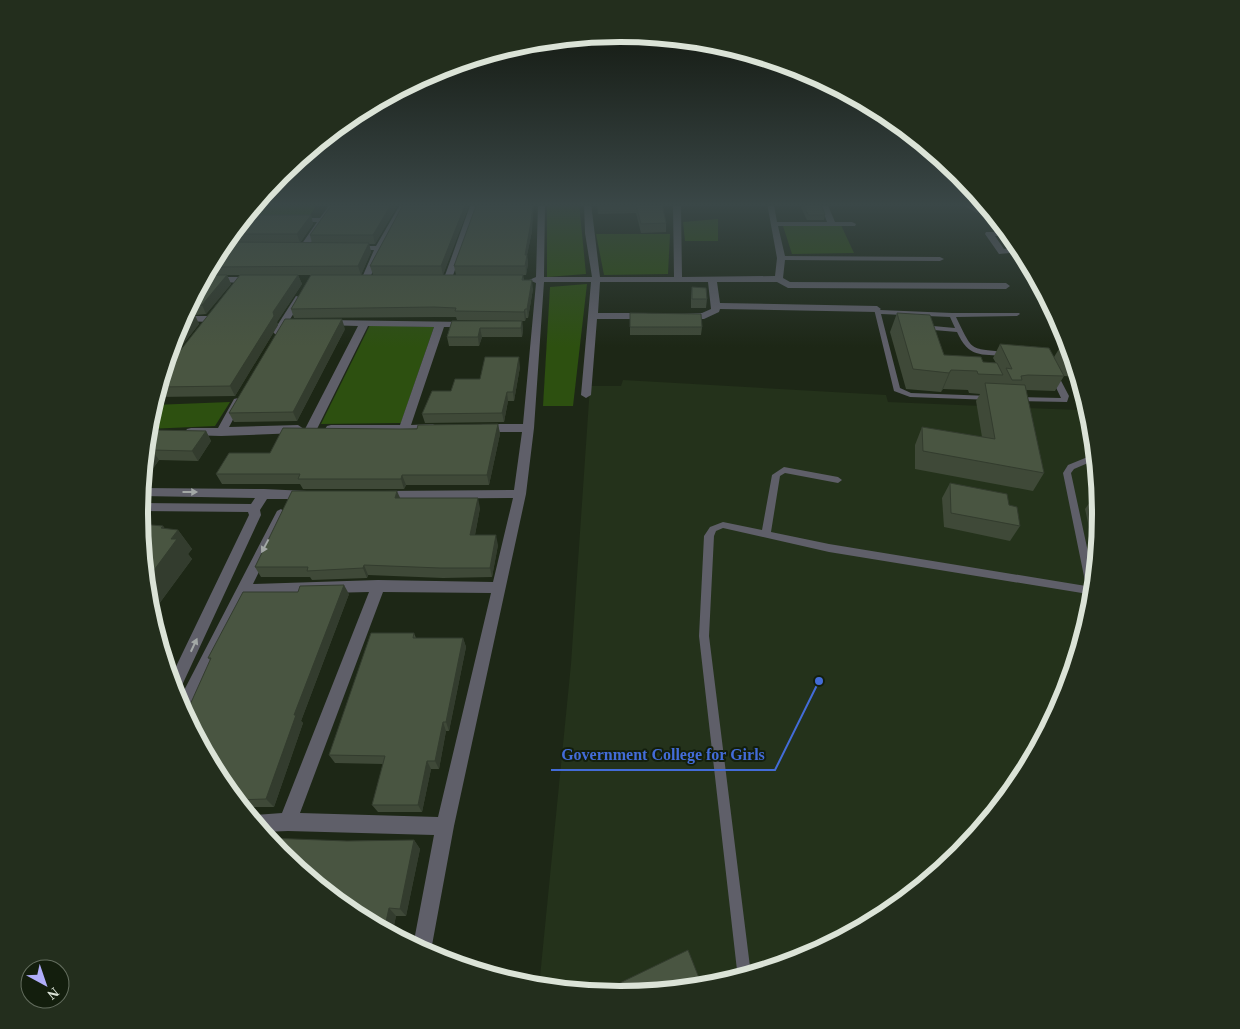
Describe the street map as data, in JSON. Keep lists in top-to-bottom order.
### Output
{
  "places": ["Government College for Girls"],
  "north": "bottom right"
}
